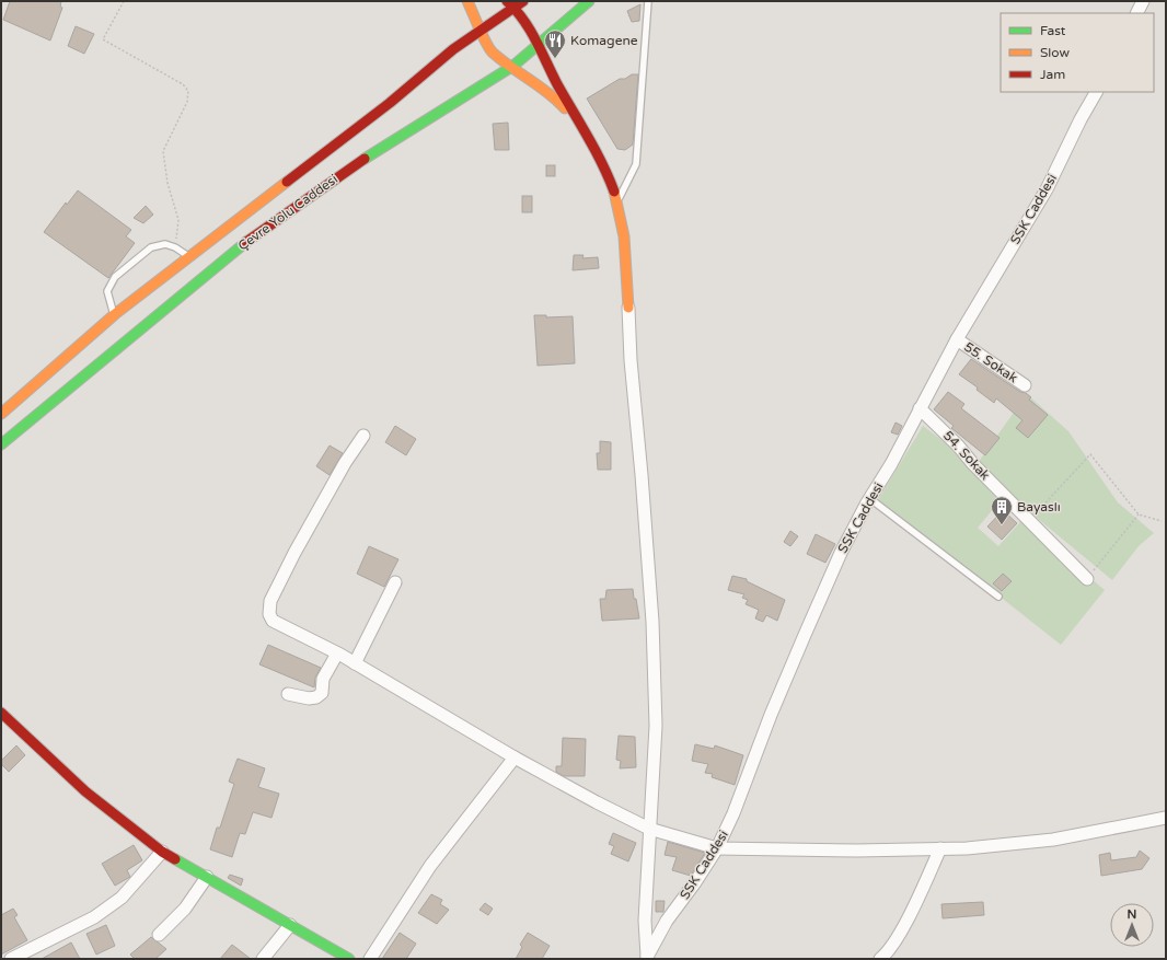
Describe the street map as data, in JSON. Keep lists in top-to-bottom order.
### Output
{
  "streets": {
    "main road": ["Çevre Yolu Caddesi"],
    "street": ["SSK Caddesi", "55. Sokak", "54. Sokak"]
  },
  "crossings": [
    ["SSK Caddesi", "55. Sokak"],
    ["SSK Caddesi", "54. Sokak"]
  ],
  "places": {
    "restaurant": ["Komagene"],
    "building": ["Bayaslı"]
  },
  "legend": ["Fast", "Slow", "Jam"],
  "north": "top"
}
